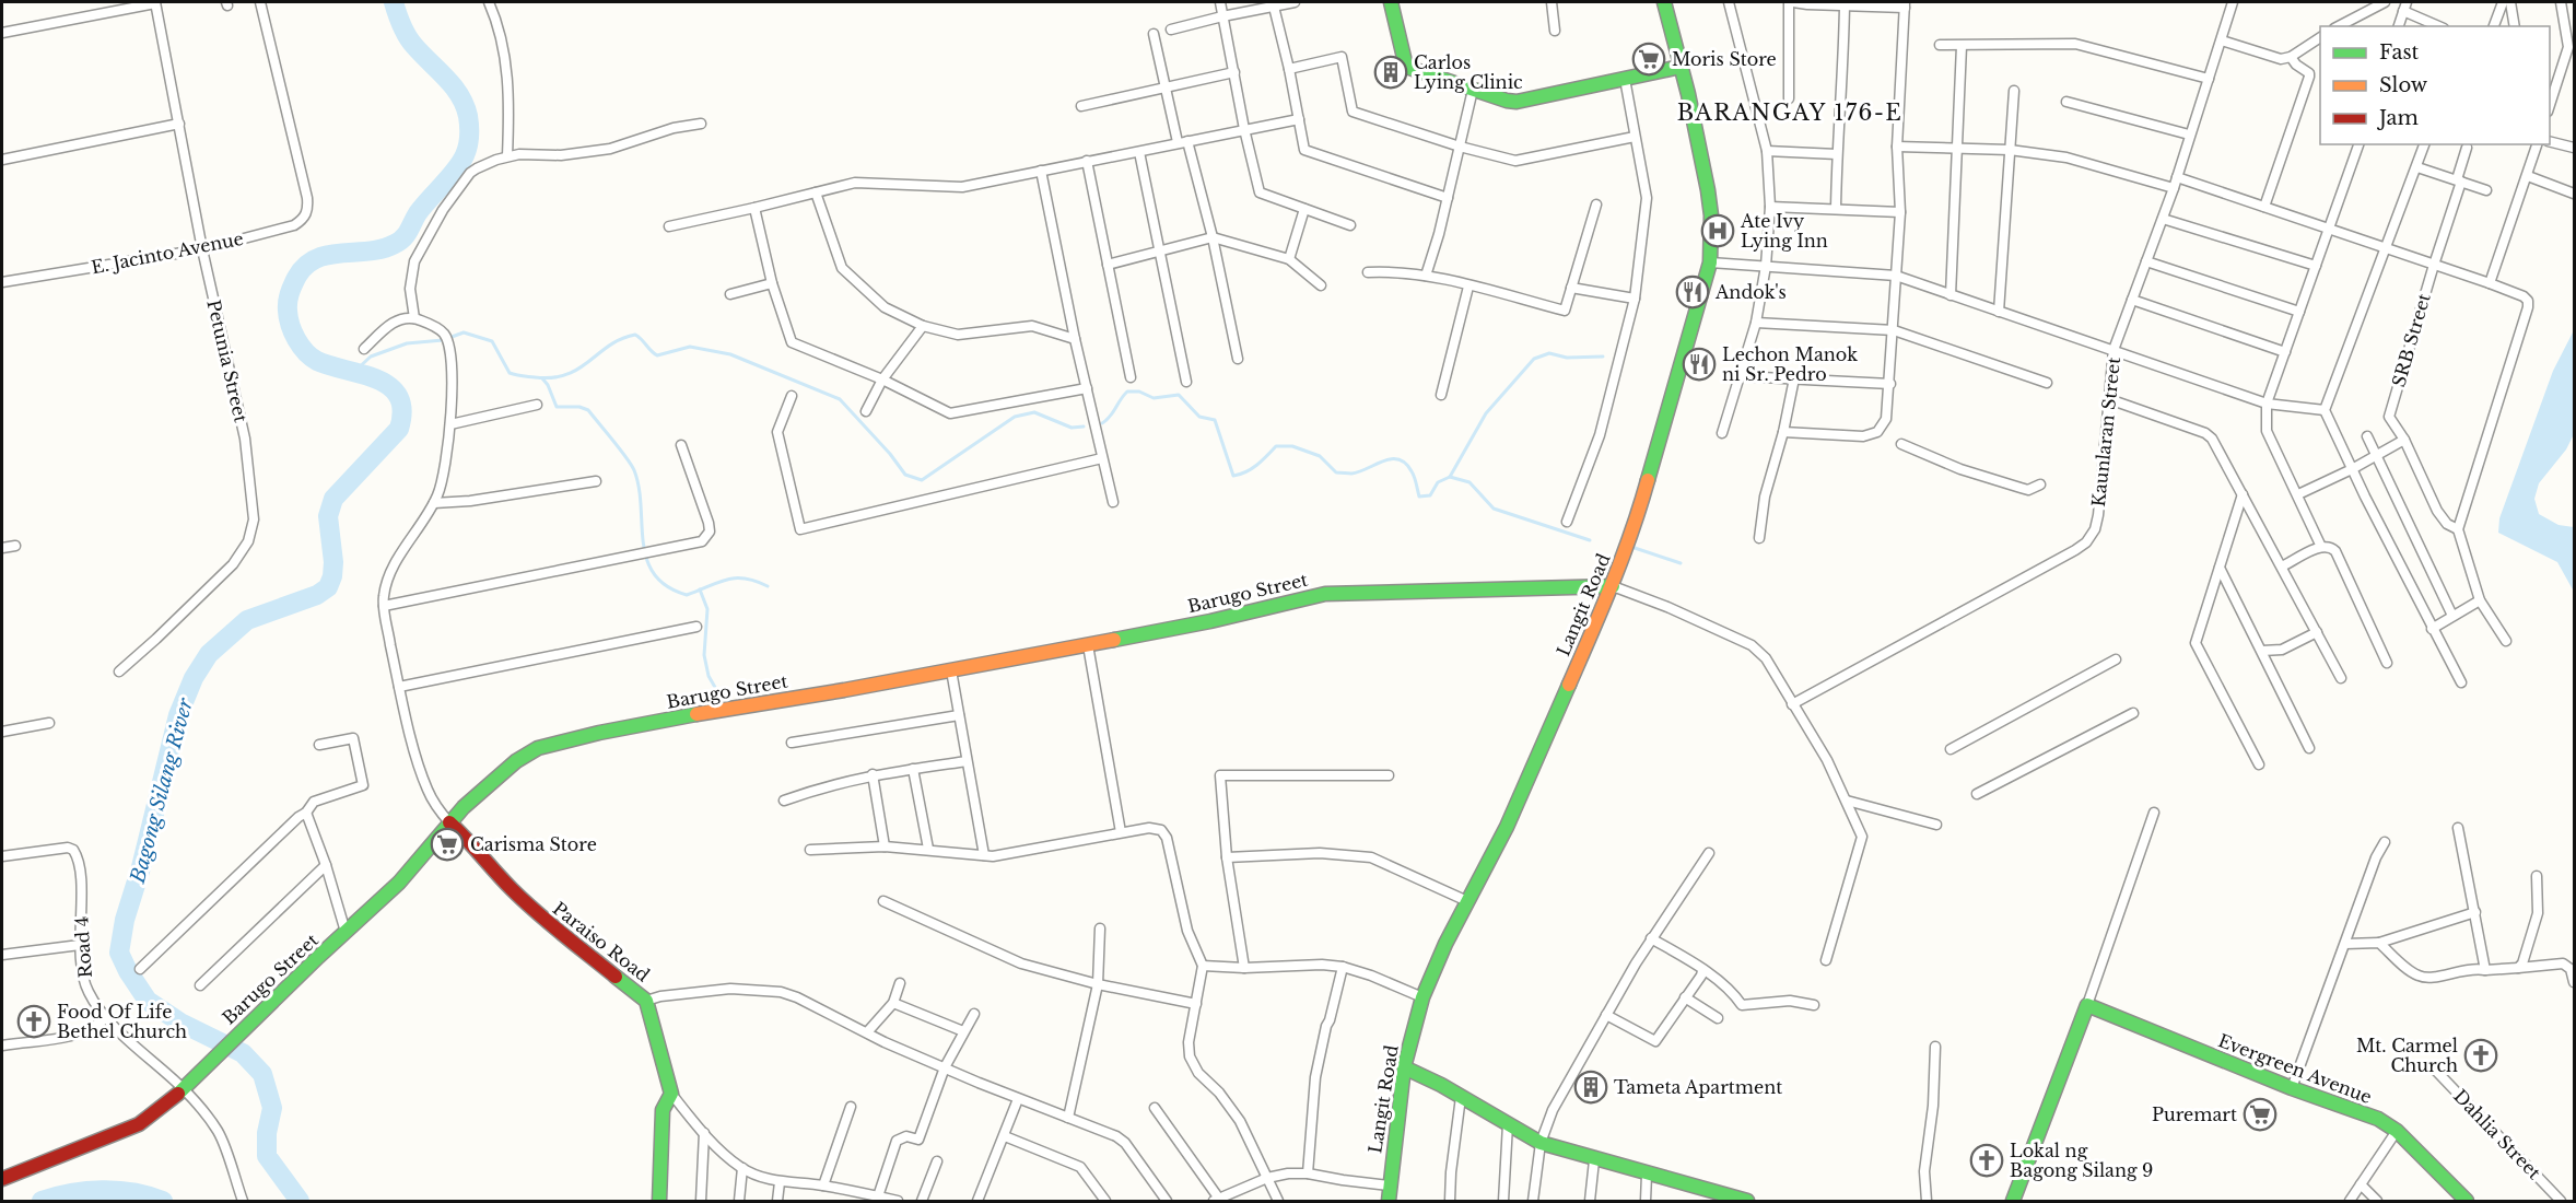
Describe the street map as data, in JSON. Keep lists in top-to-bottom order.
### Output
{
  "streets": {
    "main road": [
      "Barugo Street",
      "Langit Road",
      "Paraiso Road",
      "Evergreen Avenue"
    ],
    "street": [
      "E. Jacinto Avenue",
      "SRB Street",
      "Petunia Street",
      "Kaunlaran Street",
      "Road 4",
      "Dahlia Street"
    ]
  },
  "crossings": [
    ["E. Jacinto Avenue", "Petunia Street"],
    ["Barugo Street", "Langit Road"],
    ["Barugo Street", "Paraiso Road"],
    ["Barugo Street", "Road 4"]
  ],
  "districts": ["BARANGAY 176-E"],
  "water": ["Bagong Silang River"],
  "places": {
    "supermarket": ["Moris Store", "Carisma Store", "Puremart"],
    "building": ["Carlos Lying Clinic", "Tameta Apartment"],
    "hospital": ["Ate Ivy Lying Inn"],
    "restaurant": ["Andok's", "Lechon Manok ni Sr. Pedro"],
    "church": ["Food Of Life Bethel Church", "Mt. Carmel Church", "Lokal ng Bagong Silang 9"]
  },
  "legend": ["Fast", "Slow", "Jam"]
}
